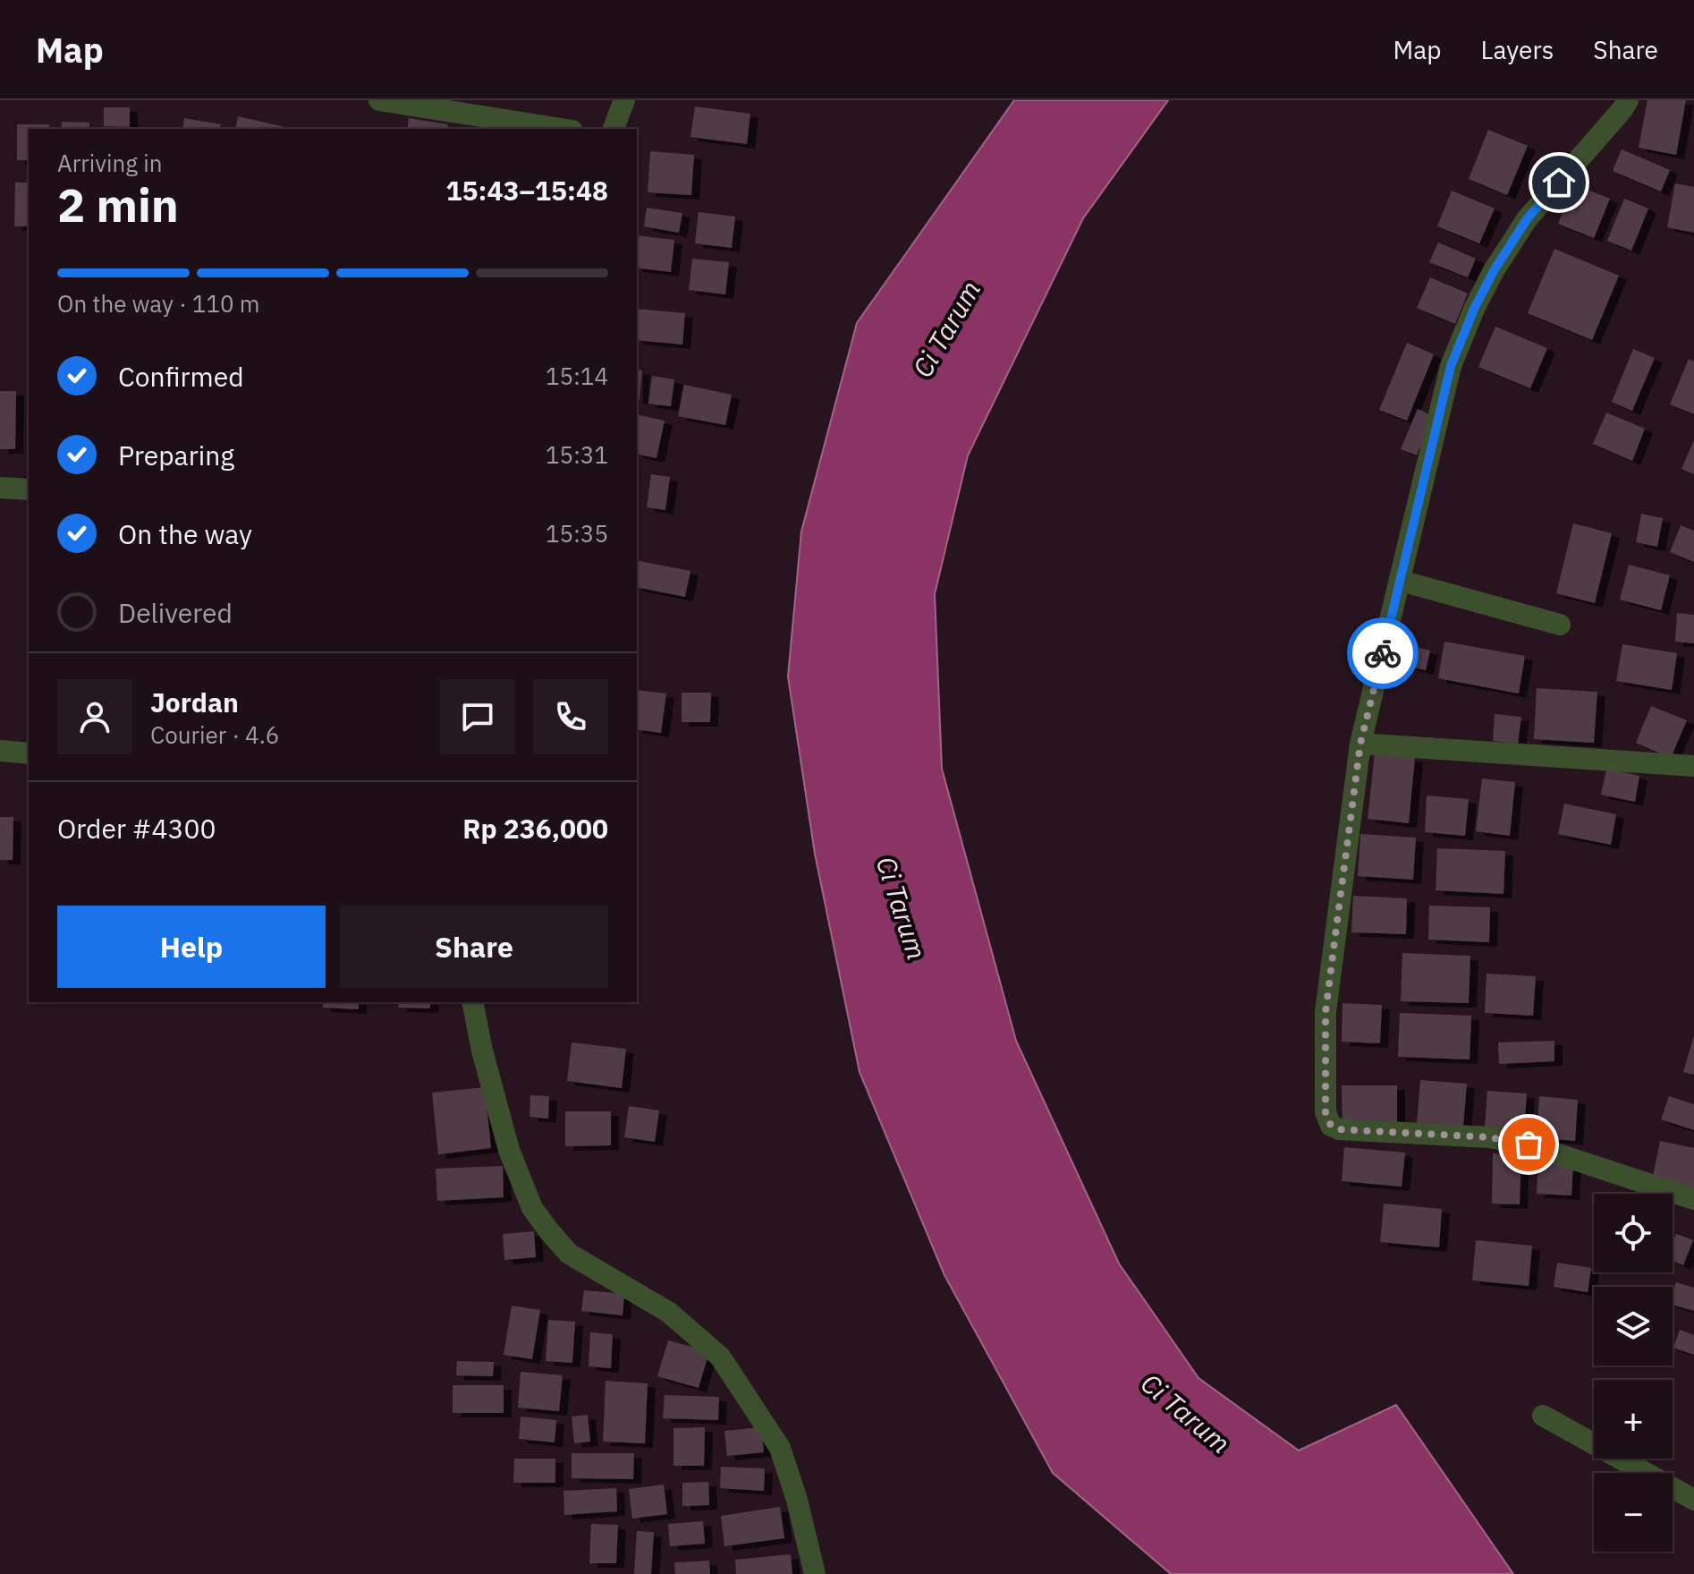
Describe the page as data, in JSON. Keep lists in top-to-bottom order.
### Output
{
  "water": ["Ci Tarum"],
  "page": {
    "header": "Map",
    "nav": ["Map", "Layers", "Share"],
    "heading": ["2 min", "Arriving in", "15:43–15:48"],
    "panel": [
      "Jordan",
      "Courier · 4.6",
      "Order #4300",
      "Rp 236,000"
    ],
    "bar": "On the way · 110 m",
    "list": [
      ["Confirmed", "15:14"],
      ["Preparing", "15:31"],
      ["On the way", "15:35"],
      "Delivered"
    ],
    "buttons": ["Help", "Share"],
    "map_buttons": ["+", "−"]
  }
}
